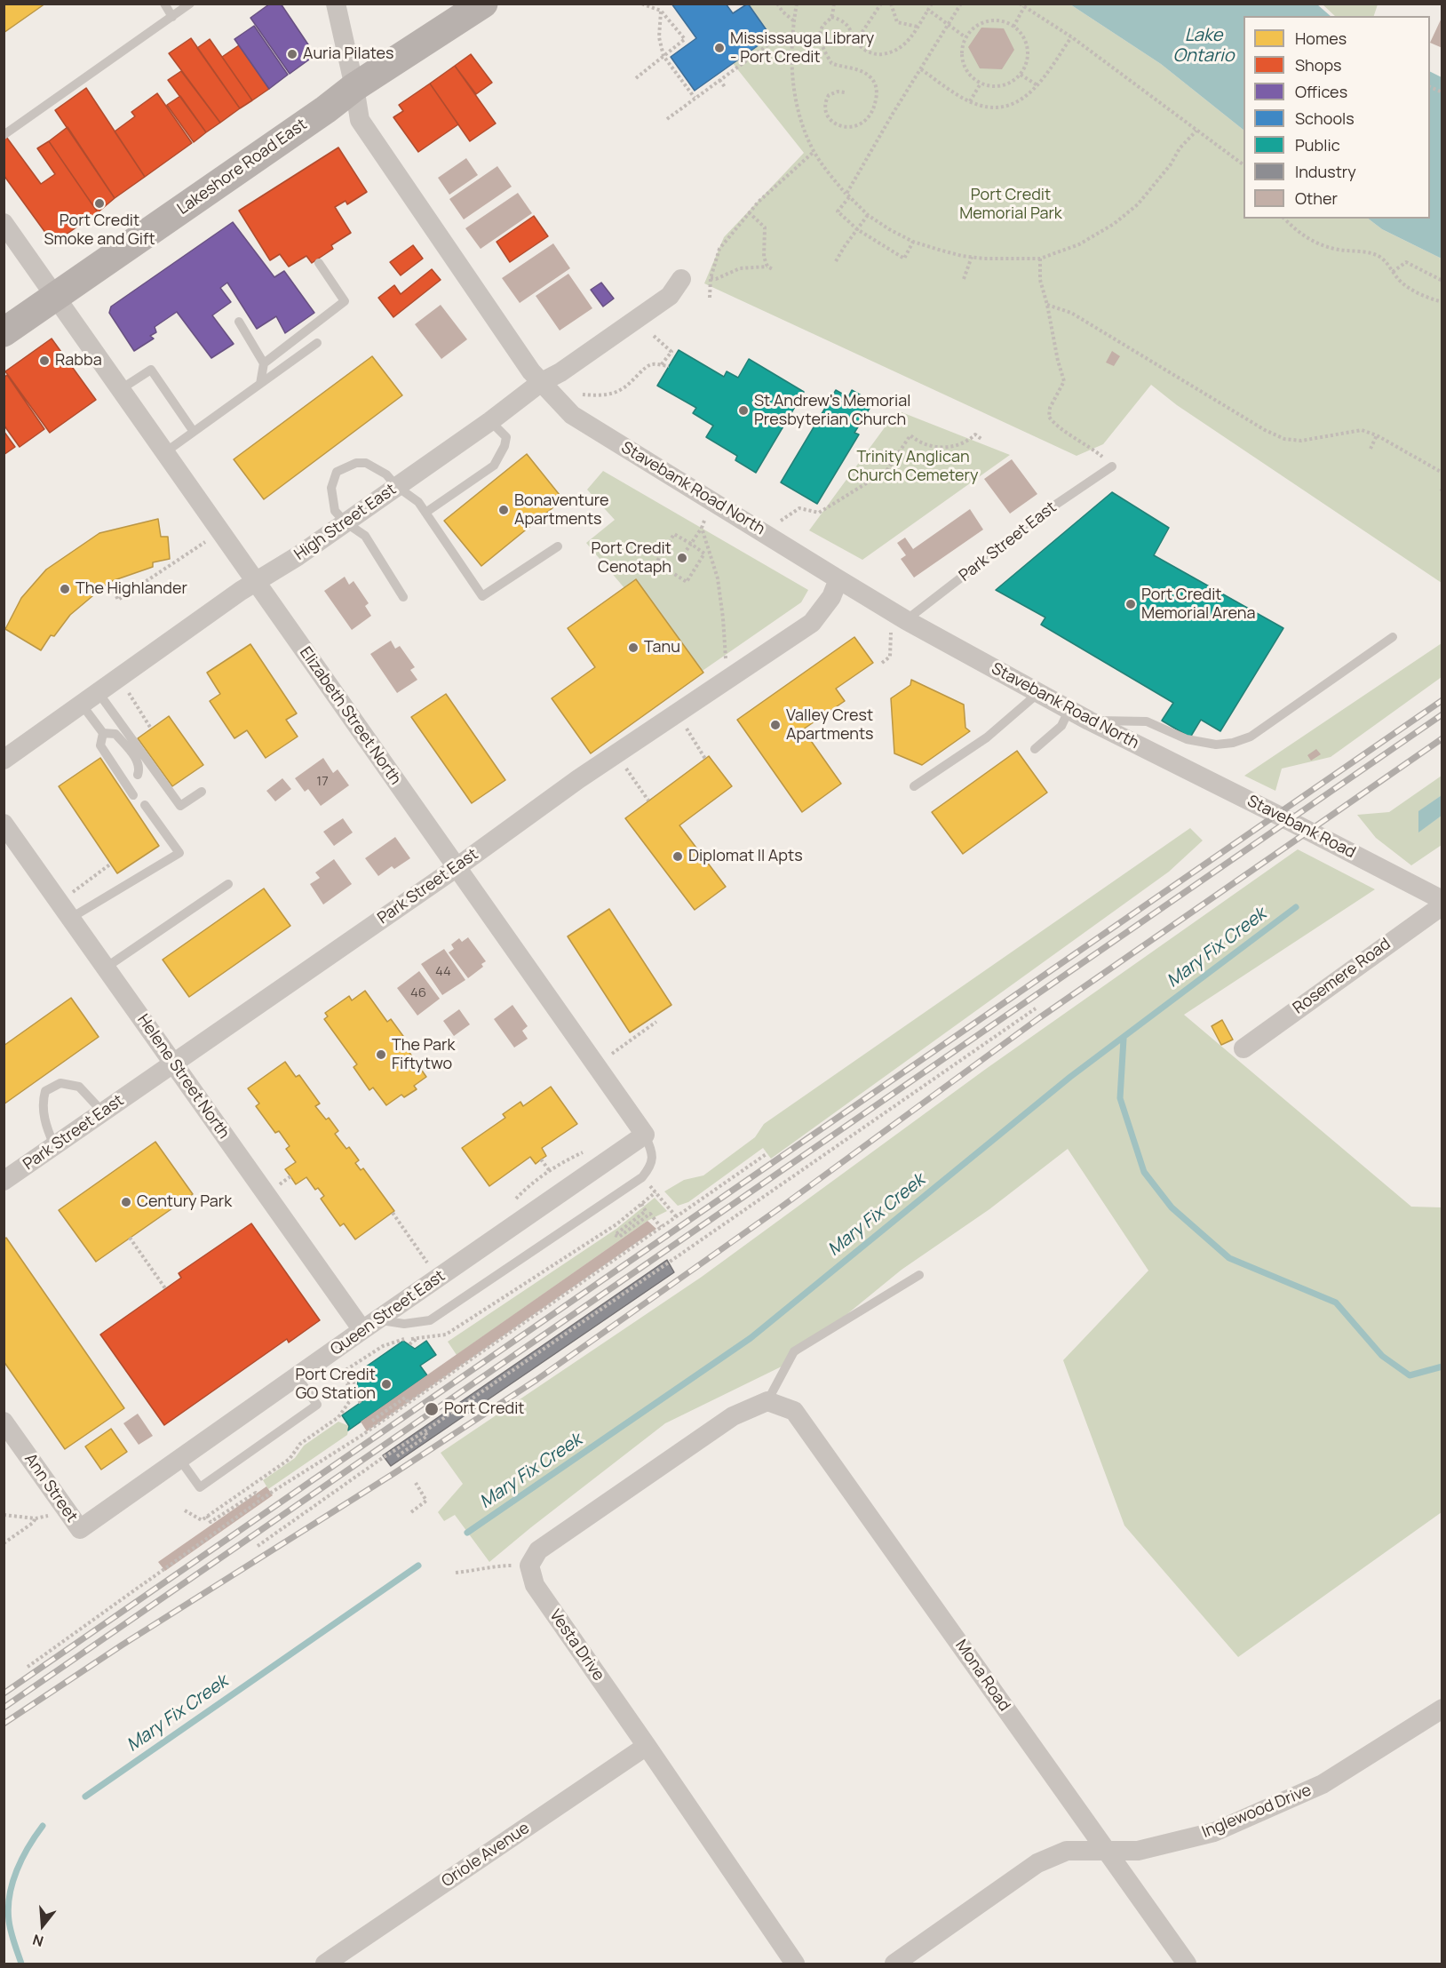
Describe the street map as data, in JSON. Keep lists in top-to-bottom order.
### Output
{
  "streets": {
    "main road": ["Lakeshore Road East"],
    "street": [
      "Stavebank Road North",
      "High Street East",
      "Park Street East",
      "Elizabeth Street North",
      "Stavebank Road",
      "Rosemere Road",
      "Helene Street North",
      "Queen Street East",
      "Ann Street",
      "Vesta Drive",
      "Mona Road",
      "Inglewood Drive",
      "Oriole Avenue"
    ]
  },
  "crossings": [
    ["Lakeshore Road East", "Stavebank Road North"],
    ["Lakeshore Road East", "Elizabeth Street North"],
    ["Stavebank Road North", "High Street East"],
    ["Stavebank Road North", "Park Street East"],
    ["Stavebank Road North", "Stavebank Road"],
    ["High Street East", "Elizabeth Street North"],
    ["Park Street East", "Elizabeth Street North"],
    ["Park Street East", "Helene Street North"],
    ["Elizabeth Street North", "Queen Street East"],
    ["Helene Street North", "Queen Street East"],
    ["Queen Street East", "Ann Street"],
    ["Vesta Drive", "Oriole Avenue"],
    ["Mona Road", "Inglewood Drive"]
  ],
  "water": ["Lake Ontario", "Mary Fix Creek"],
  "parks": ["Port Credit Memorial Park", "Trinity Anglican Church Cemetery"],
  "places": [
    "Mississauga Library - Port Credit",
    "Auria Pilates",
    "Port Credit Smoke and Gift",
    "Rabba",
    "St Andrew's Memorial Presbyterian Church",
    "Bonaventure Apartments",
    "Port Credit Cenotaph",
    "The Highlander",
    "Port Credit Memorial Arena",
    "Tanu",
    "Valley Crest Apartments",
    "Diplomat II Apts",
    "The Park Fiftytwo",
    "Century Park",
    "Port Credit GO Station",
    "Port Credit"
  ],
  "house_numbers": ["17", "44", "46"],
  "legend": [
    "Homes",
    "Shops",
    "Offices",
    "Schools",
    "Public",
    "Industry",
    "Other"
  ],
  "north": "bottom"
}
